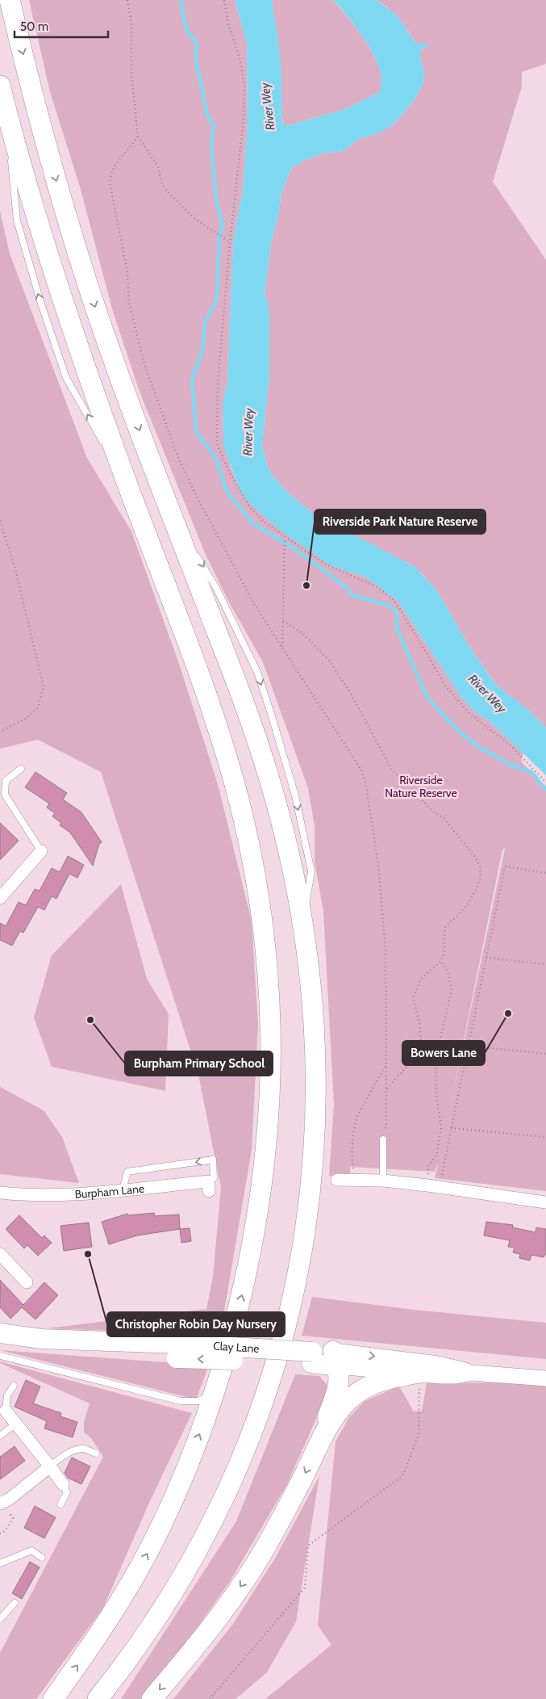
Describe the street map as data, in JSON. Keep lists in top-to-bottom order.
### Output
{
  "streets": {
    "main road": ["Clay Lane"],
    "street": ["Burpham Lane"]
  },
  "water": ["River Wey"],
  "parks": ["Riverside Nature Reserve"],
  "places": [
    "Riverside Park Nature Reserve",
    "Bowers Lane",
    "Burpham Primary School",
    "Christopher Robin Day Nursery"
  ],
  "scale_bar": "50 m"
}
